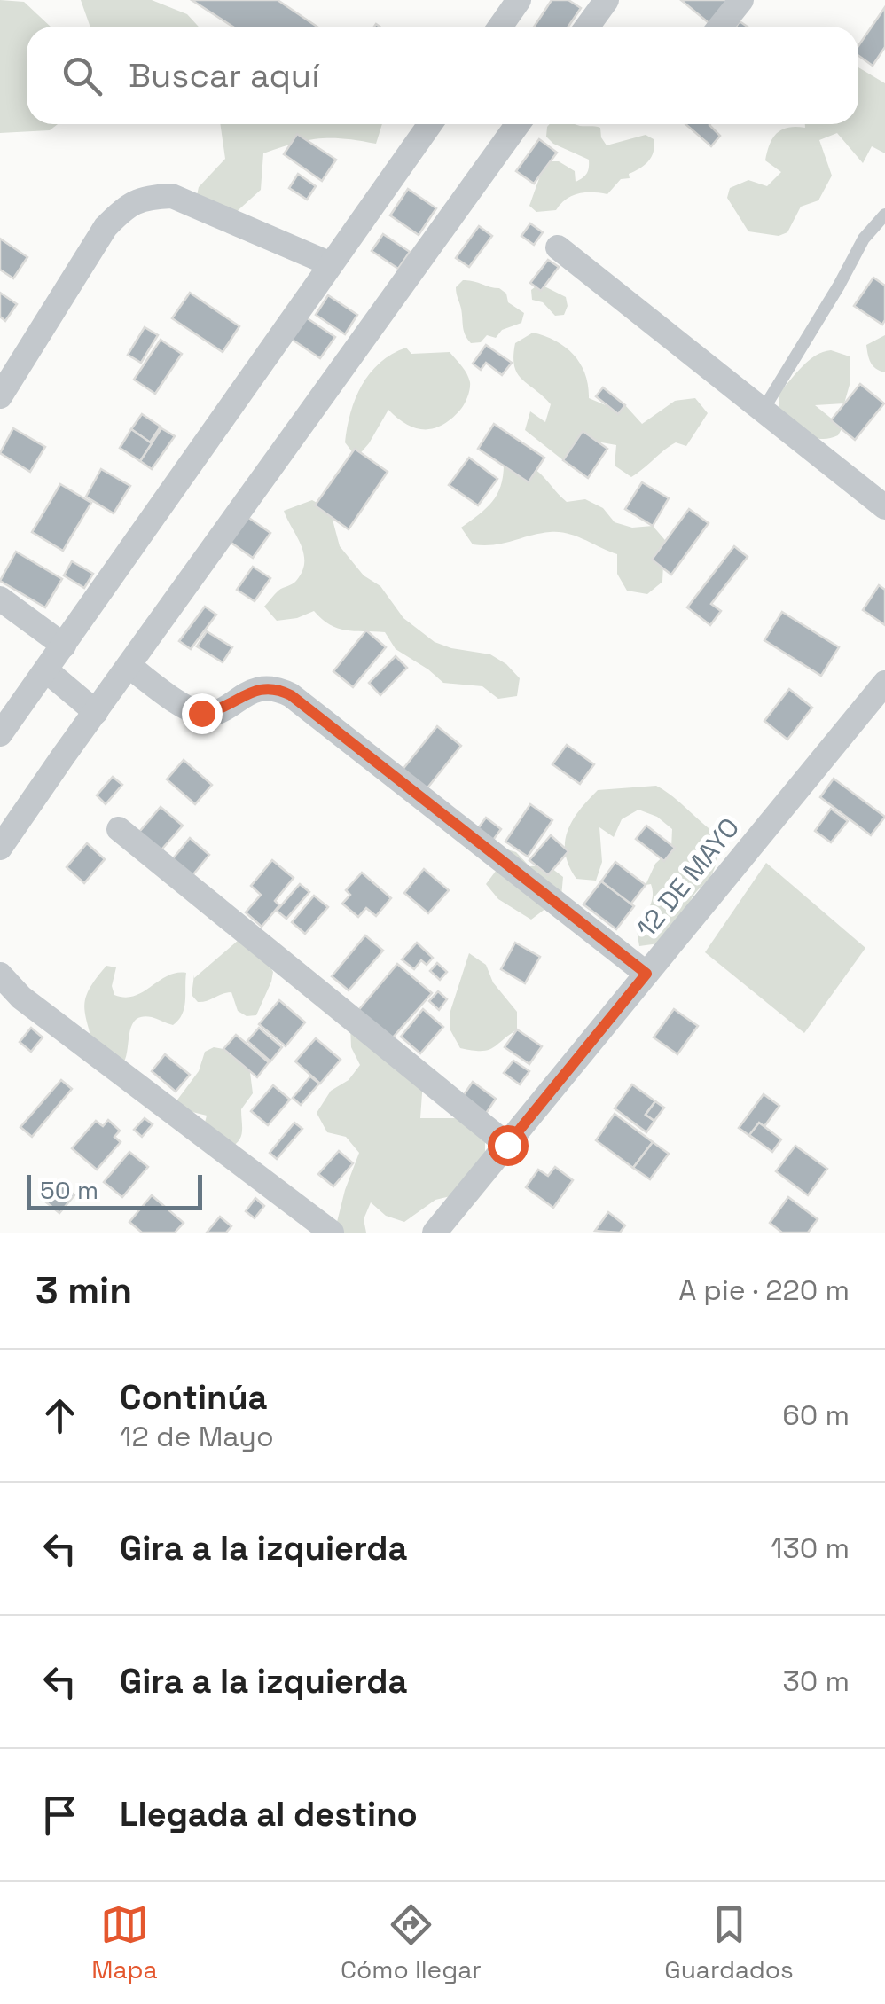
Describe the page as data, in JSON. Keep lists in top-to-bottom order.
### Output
{
  "streets": {
    "street": ["12 DE MAYO"]
  },
  "scale_bar": "50 m",
  "page": {
    "search": "Buscar aquí",
    "scale": "50 m",
    "heading": ["3 min", "A pie · 220 m"],
    "list": [
      ["Continúa", "12 de Mayo", "60 m"],
      ["Gira a la izquierda", "130 m"],
      ["Gira a la izquierda", "30 m"],
      "Llegada al destino"
    ],
    "nav": ["Mapa", "Cómo llegar", "Guardados"]
  }
}
